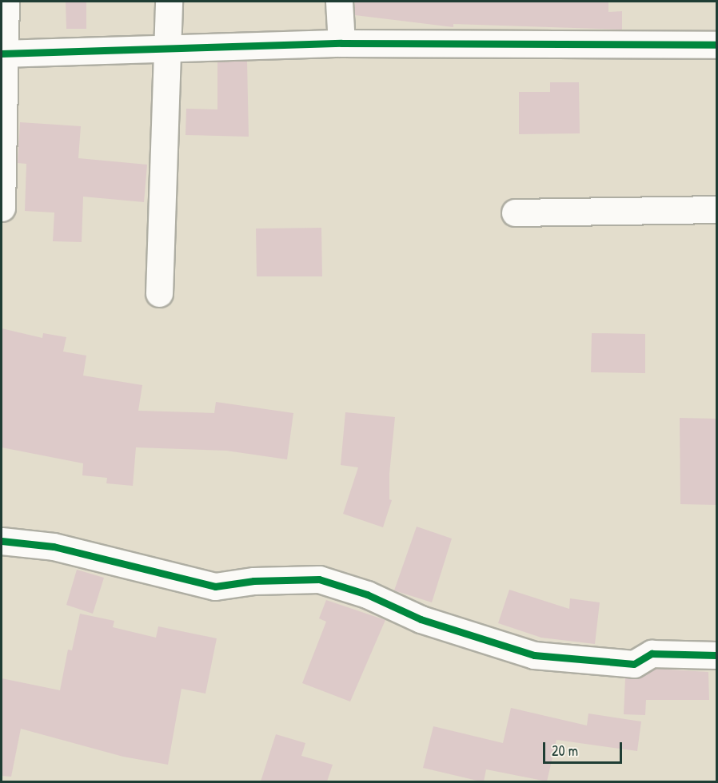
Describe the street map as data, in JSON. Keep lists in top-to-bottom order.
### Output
{
  "scale_bar": "20 m"
}
